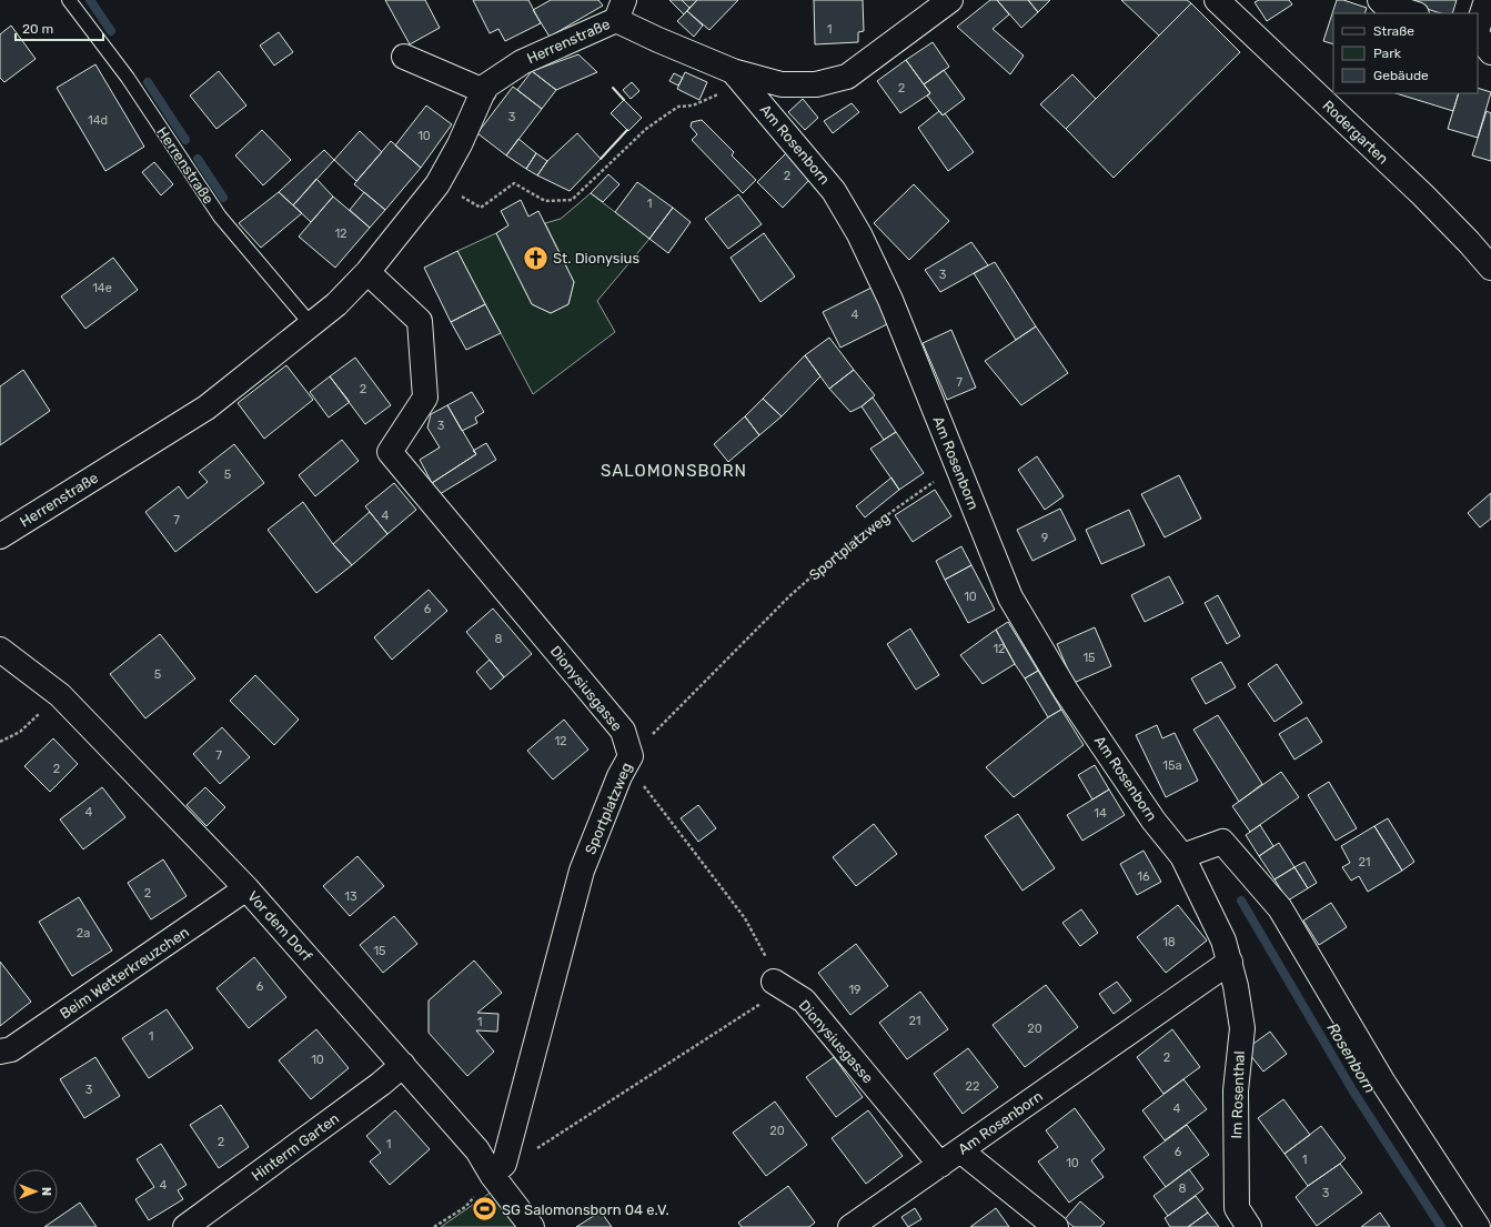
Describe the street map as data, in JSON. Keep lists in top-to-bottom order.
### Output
{
  "streets": {
    "street": [
      "Herrenstraße",
      "Rodergarten",
      "Am Rosenborn",
      "Sportplatzweg",
      "Dionysiusgasse",
      "Vor dem Dorf",
      "Beim Wetterkreuzchen",
      "Im Rosenthal",
      "Hinterm Garten"
    ]
  },
  "crossings": [
    ["Herrenstraße", "Am Rosenborn"],
    ["Herrenstraße", "Dionysiusgasse"],
    ["Am Rosenborn", "Sportplatzweg"],
    ["Am Rosenborn", "Dionysiusgasse"],
    ["Am Rosenborn", "Im Rosenthal"],
    ["Sportplatzweg", "Dionysiusgasse"],
    ["Sportplatzweg", "Vor dem Dorf"],
    ["Vor dem Dorf", "Beim Wetterkreuzchen"],
    ["Vor dem Dorf", "Hinterm Garten"]
  ],
  "districts": ["SALOMONSBORN"],
  "water": ["Rosenborn"],
  "places": {
    "church": ["St. Dionysius"],
    "sports": ["SG Salomonsborn 04 e.V."]
  },
  "house_numbers": [
    "1",
    "2",
    "3",
    "14d",
    "10",
    "2",
    "1",
    "12",
    "3",
    "14e",
    "4",
    "7",
    "2",
    "3",
    "5",
    "4",
    "7",
    "9",
    "10",
    "6",
    "8",
    "12",
    "15",
    "5",
    "12",
    "7",
    "15a",
    "2",
    "4",
    "14",
    "21",
    "16",
    "2",
    "13",
    "2a",
    "18",
    "15",
    "6",
    "19",
    "21",
    "1",
    "20",
    "1",
    "2",
    "10",
    "22",
    "3",
    "4",
    "20",
    "2",
    "1",
    "6",
    "1",
    "10",
    "4",
    "8",
    "3"
  ],
  "legend": ["Straße", "Park", "Gebäude"],
  "scale_bar": "20 m",
  "north": "right"
}
